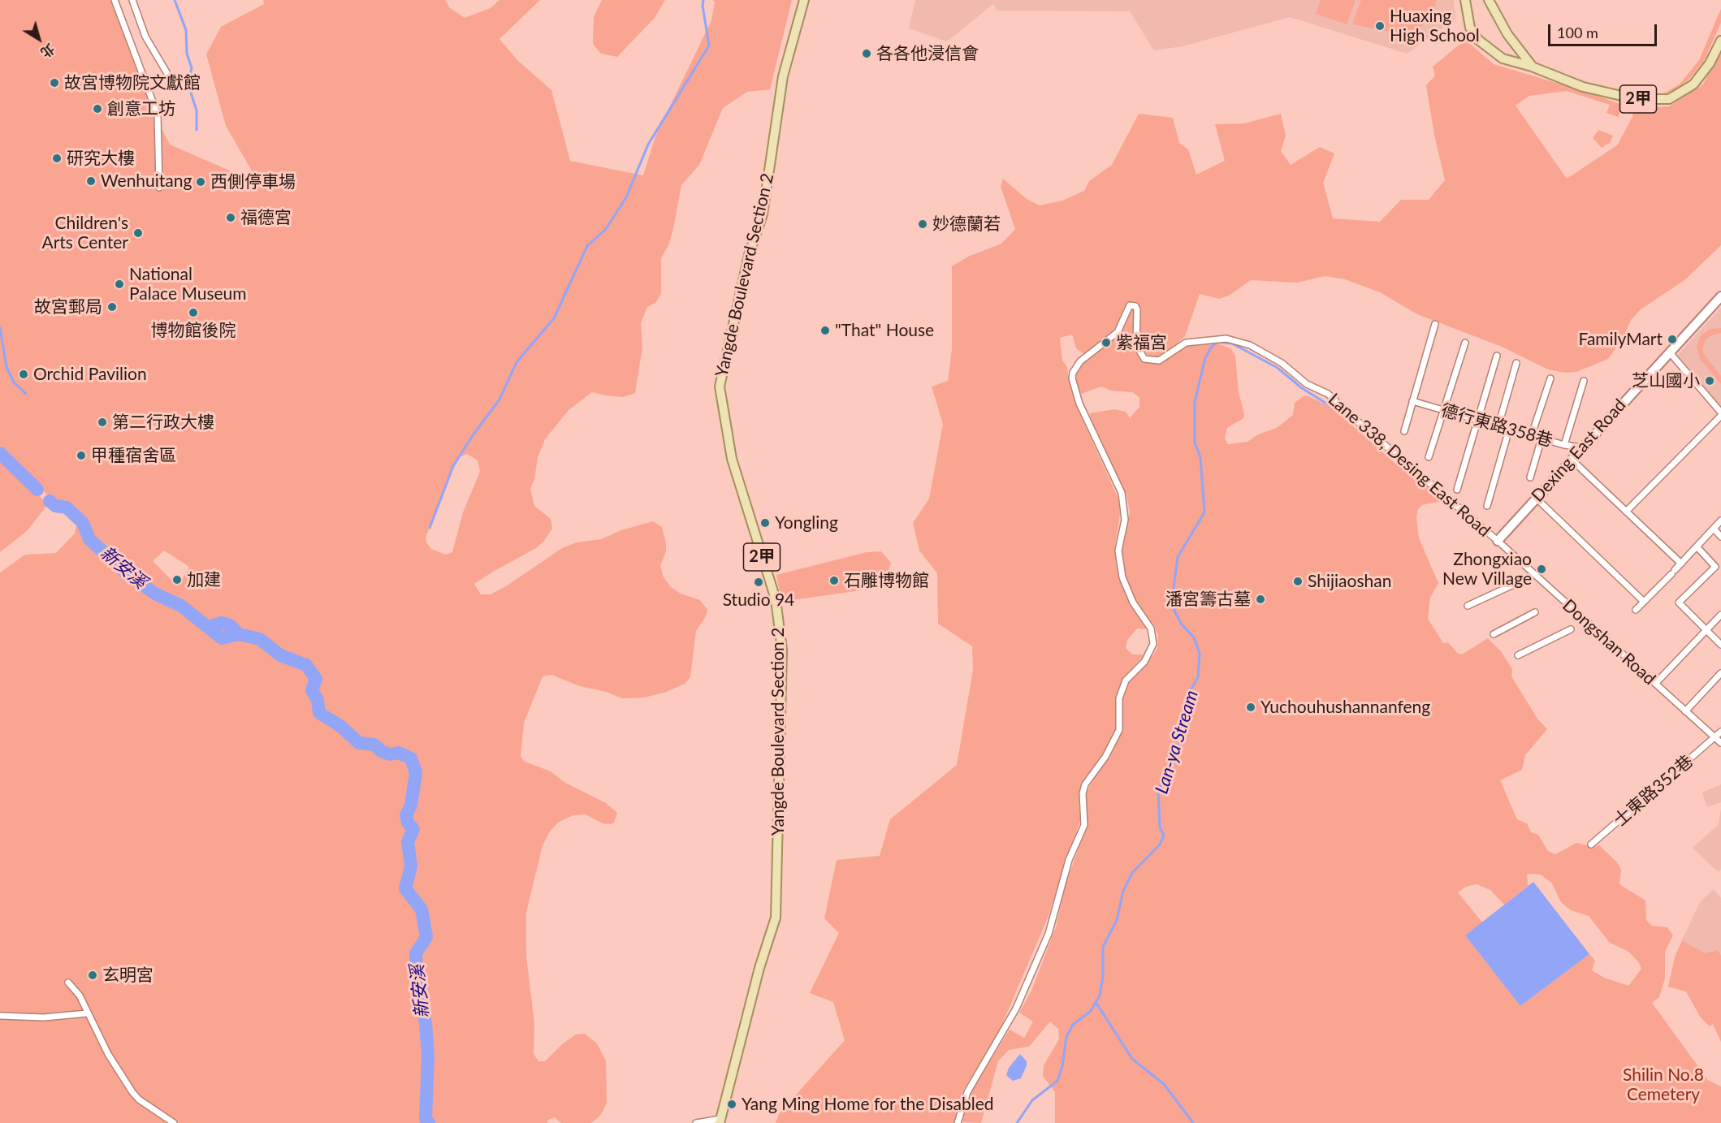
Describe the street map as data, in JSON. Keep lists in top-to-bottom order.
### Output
{
  "streets": {
    "main road": ["2甲", "Yangde Boulevard Section 2"],
    "street": [
      "德行東路358巷",
      "Dexing East Road",
      "Lane 338, Desing East Road",
      "Dongshan Road",
      "士東路352巷"
    ]
  },
  "crossings": [
    ["德行東路358巷", "Dexing East Road"],
    ["Dexing East Road", "Lane 338, Desing East Road"],
    ["Dexing East Road", "Dongshan Road"],
    ["Lane 338, Desing East Road", "Dongshan Road"],
    ["Dongshan Road", "士東路352巷"]
  ],
  "water": ["新安溪", "Lan-ya Stream"],
  "parks": ["Shilin No.8 Cemetery"],
  "places": [
    "Huaxing High School",
    "各各他浸信會",
    "故宮博物院文獻館",
    "創意工坊",
    "研究大樓",
    "Wenhuitang",
    "西側停車場",
    "福德宮",
    "妙德蘭若",
    "Children's Arts Center",
    "National Palace Museum",
    "故宮郵局",
    "博物館後院",
    "\"That\" House",
    "FamilyMart",
    "紫福宮",
    "Orchid Pavilion",
    "芝山國小",
    "第二行政大樓",
    "甲種宿舍區",
    "Yongling",
    "Zhongxiao New Village",
    "加建",
    "石雕博物館",
    "Shijiaoshan",
    "Studio 94",
    "潘宮籌古墓",
    "Yuchouhushannanfeng",
    "玄明宮",
    "Yang Ming Home for the Disabled"
  ],
  "scale_bar": "100 m",
  "north": "bottom right"
}
